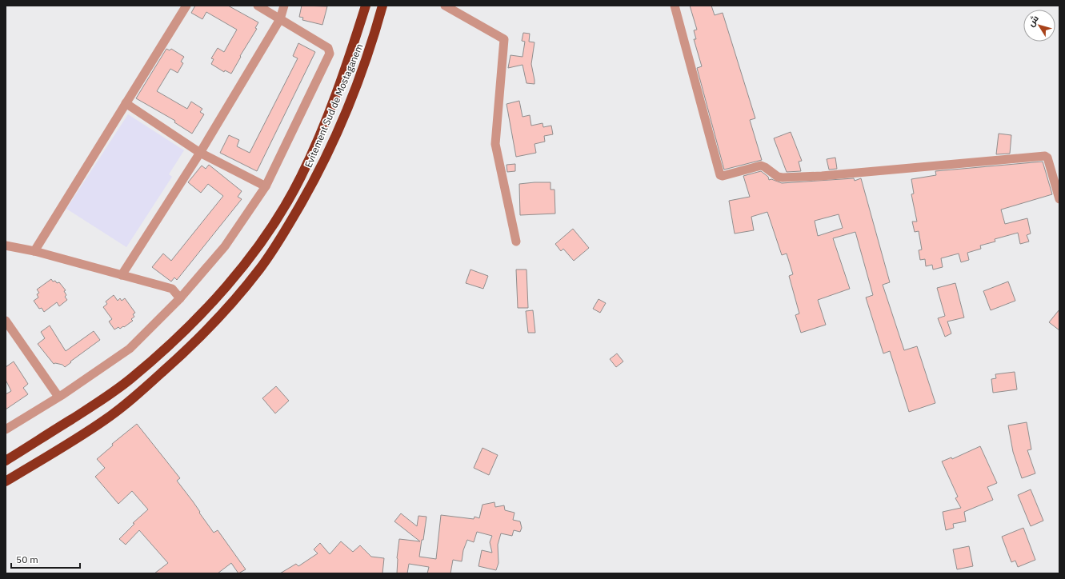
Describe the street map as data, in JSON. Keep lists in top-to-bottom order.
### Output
{
  "streets": {
    "highway": ["Evitement Sud de Mostaganem"]
  },
  "scale_bar": "50 m",
  "north": "top left"
}
